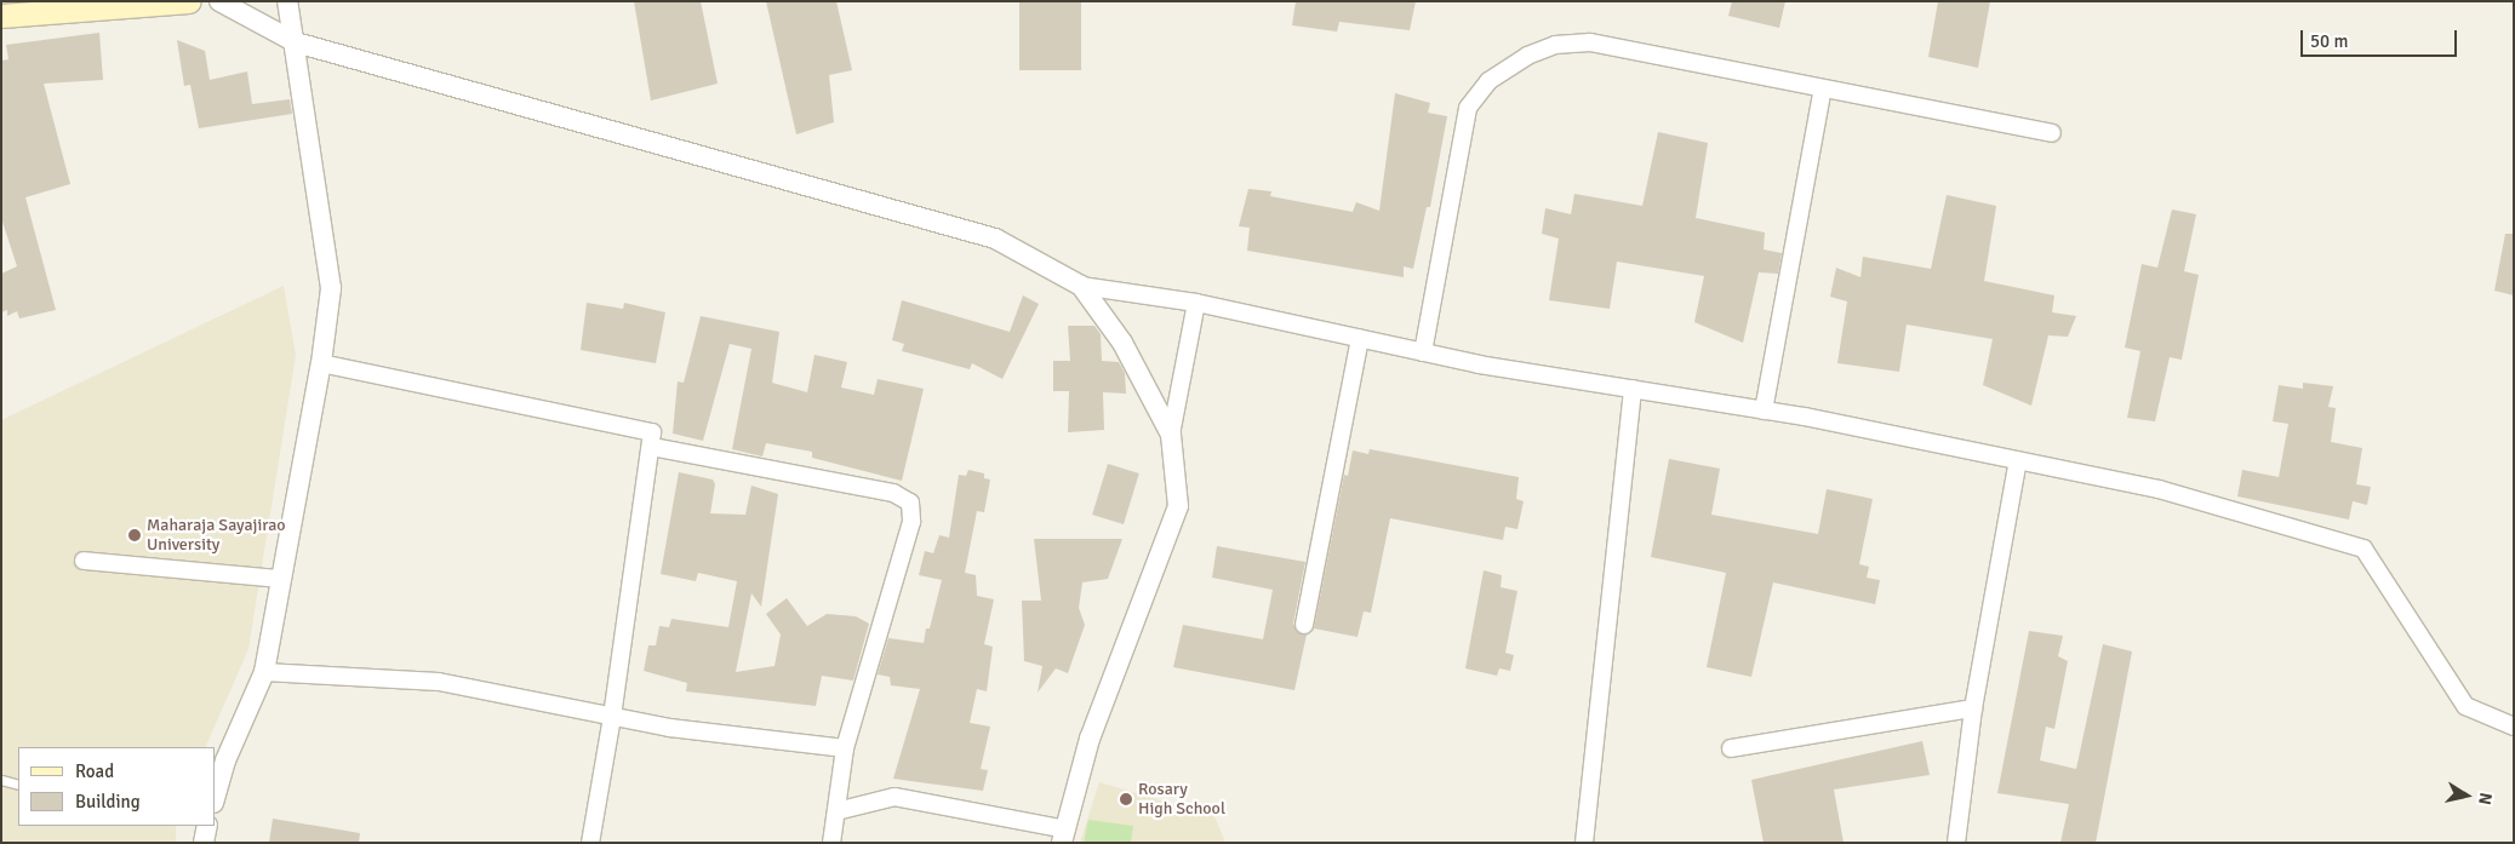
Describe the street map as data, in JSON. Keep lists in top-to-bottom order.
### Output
{
  "places": ["Maharaja Sayajirao University", "Rosary High School"],
  "legend": ["Road", "Building"],
  "scale_bar": "50 m",
  "north": "right"
}
